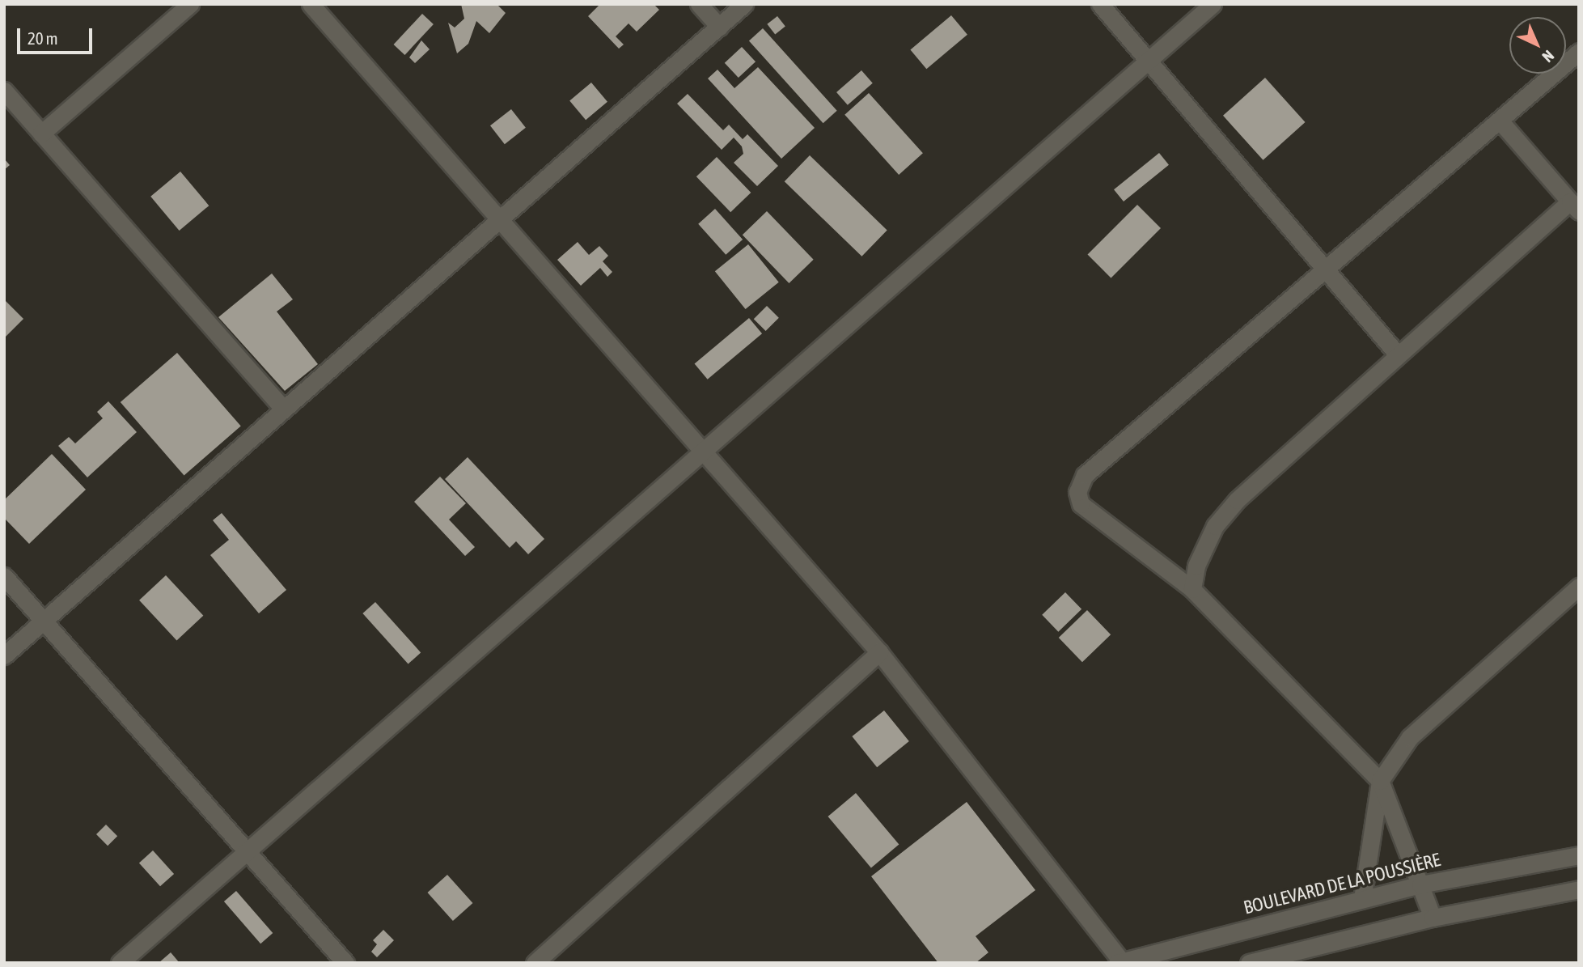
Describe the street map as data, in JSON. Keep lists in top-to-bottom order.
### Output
{
  "streets": {
    "street": ["BOULEVARD DE LA POUSSIÈRE"]
  },
  "scale_bar": "20 m",
  "north": "bottom right"
}
